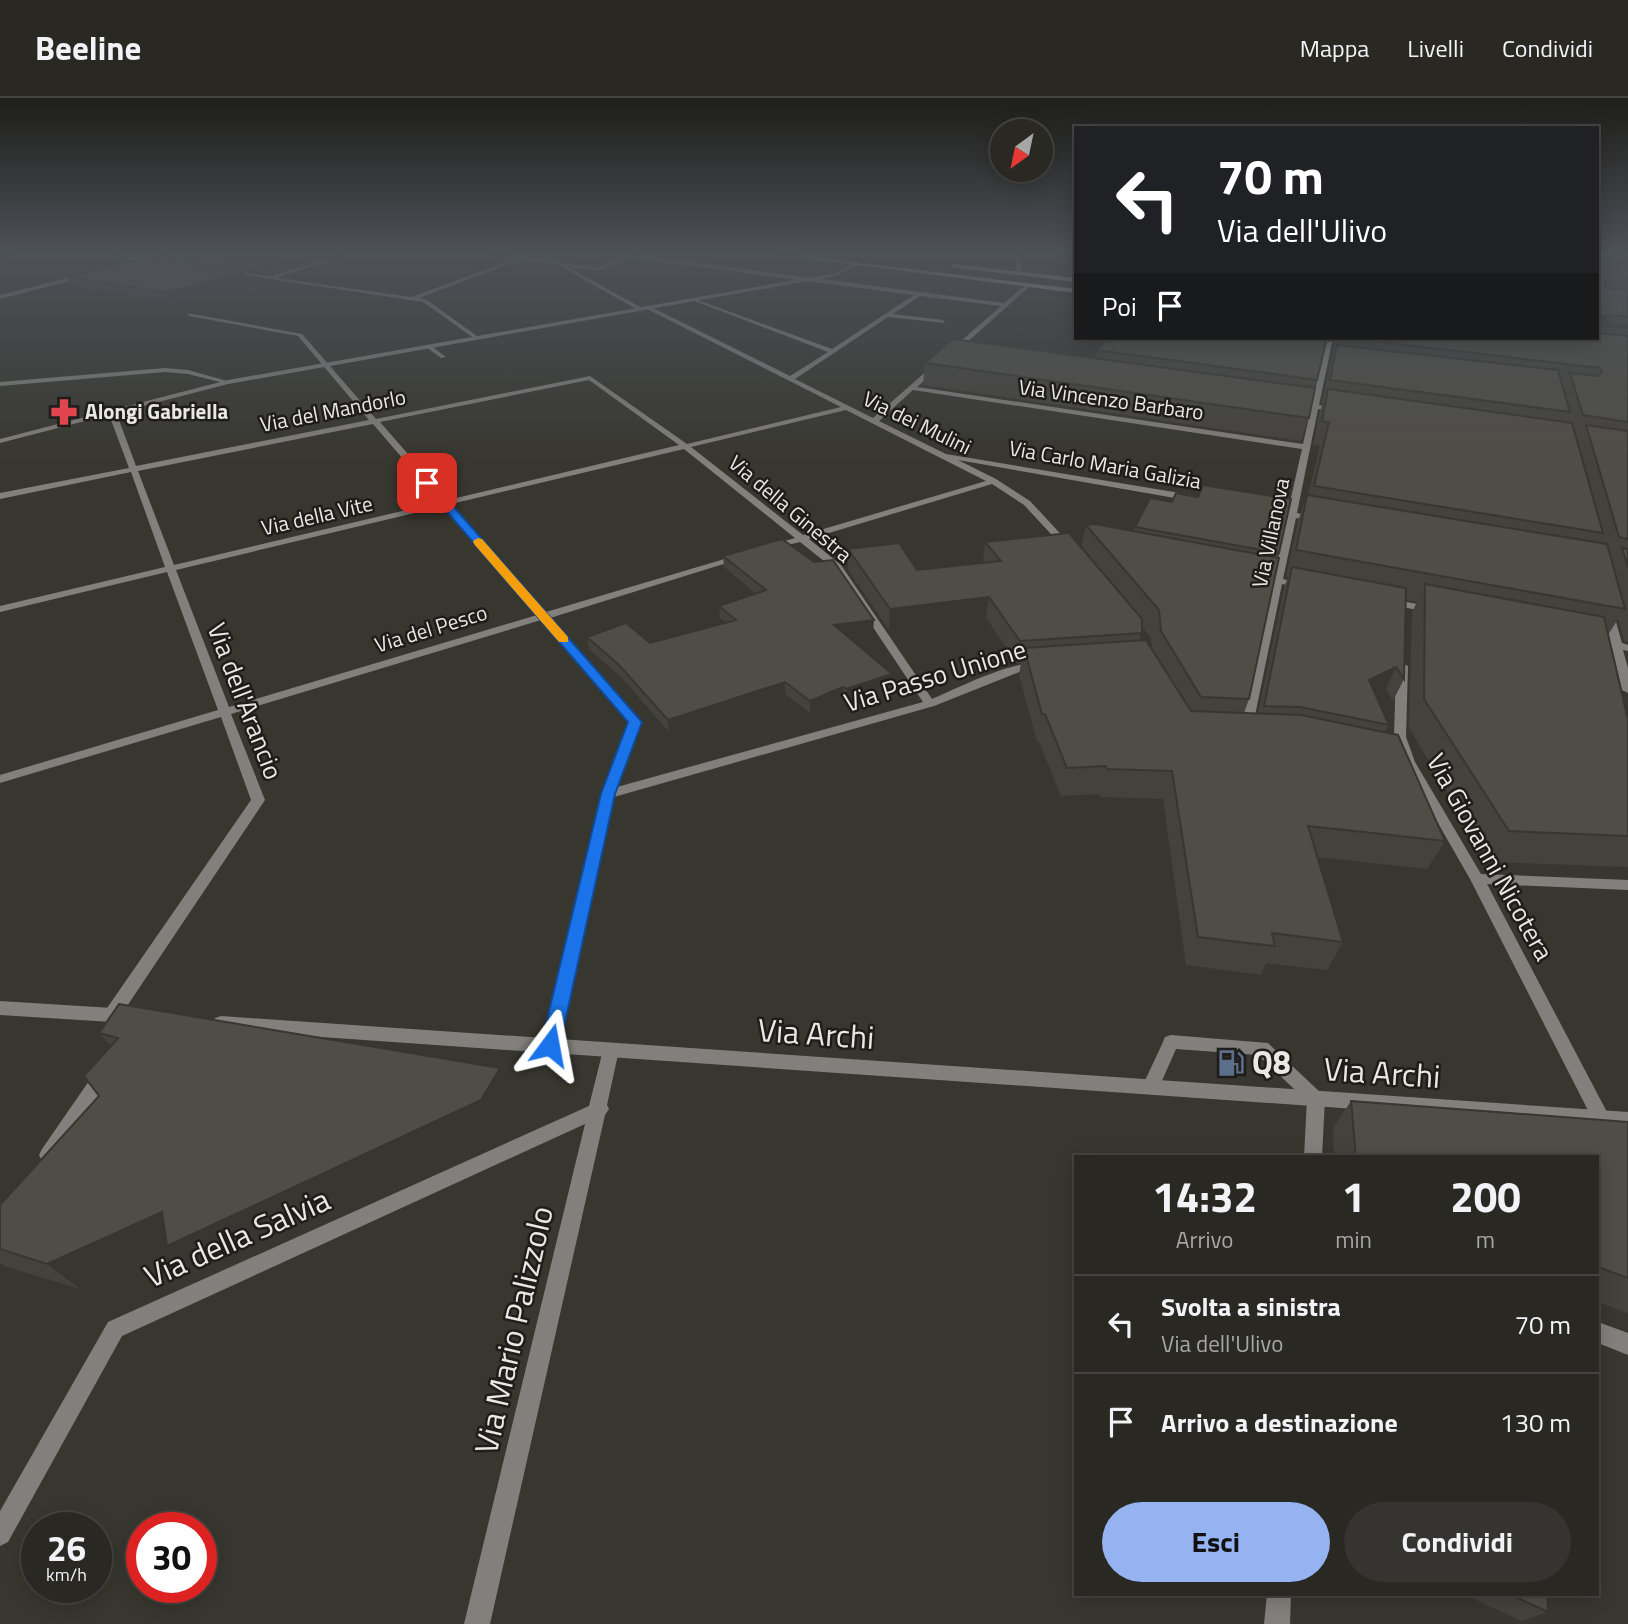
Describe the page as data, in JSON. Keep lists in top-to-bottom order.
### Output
{
  "streets": {
    "street": [
      "Via Vincenzo Barbaro",
      "Via del Mandorlo",
      "Via dei Mulini",
      "Via Carlo Maria Galizia",
      "Via della Ginestra",
      "Via della Vite",
      "Via Villanova",
      "Via del Pesco",
      "Via Passo Unione",
      "Via dell'Arancio",
      "Via Giovanni Nicotera",
      "Via Archi",
      "Via della Salvia",
      "Via Mario Palizzolo"
    ]
  },
  "crossings": [
    ["Via Vincenzo Barbaro", "Via Villanova"],
    ["Via del Mandorlo", "Via della Ginestra"],
    ["Via del Mandorlo", "Via dell'Arancio"],
    ["Via dei Mulini", "Via Carlo Maria Galizia"],
    ["Via dei Mulini", "Via della Vite"],
    ["Via della Ginestra", "Via della Vite"],
    ["Via della Ginestra", "Via Passo Unione"],
    ["Via della Vite", "Via dell'Arancio"],
    ["Via del Pesco", "Via dell'Arancio"],
    ["Via Giovanni Nicotera", "Via Archi"],
    ["Via Archi", "Via Mario Palizzolo"],
    ["Via della Salvia", "Via Mario Palizzolo"]
  ],
  "places": {
    "pharmacy": ["Alongi Gabriella"],
    "fuel station": ["Q8"]
  },
  "north": "bottom left",
  "page": {
    "header": "Beeline",
    "nav": ["Mappa", "Livelli", "Condividi"],
    "turn": ["70 m", "Via dell'Ulivo"],
    "then": "Poi",
    "eta": [
      "14:32",
      "Arrivo",
      "1",
      "min",
      "200",
      "m"
    ],
    "list": [
      {
        "name": "Svolta a sinistra",
        "note": "Via dell'Ulivo",
        "value": "70 m"
      },
      {
        "name": "Arrivo a destinazione",
        "value": "130 m"
      }
    ],
    "buttons": ["Esci", "Condividi"],
    "speed": "26 km/h",
    "limit": "30"
  }
}
